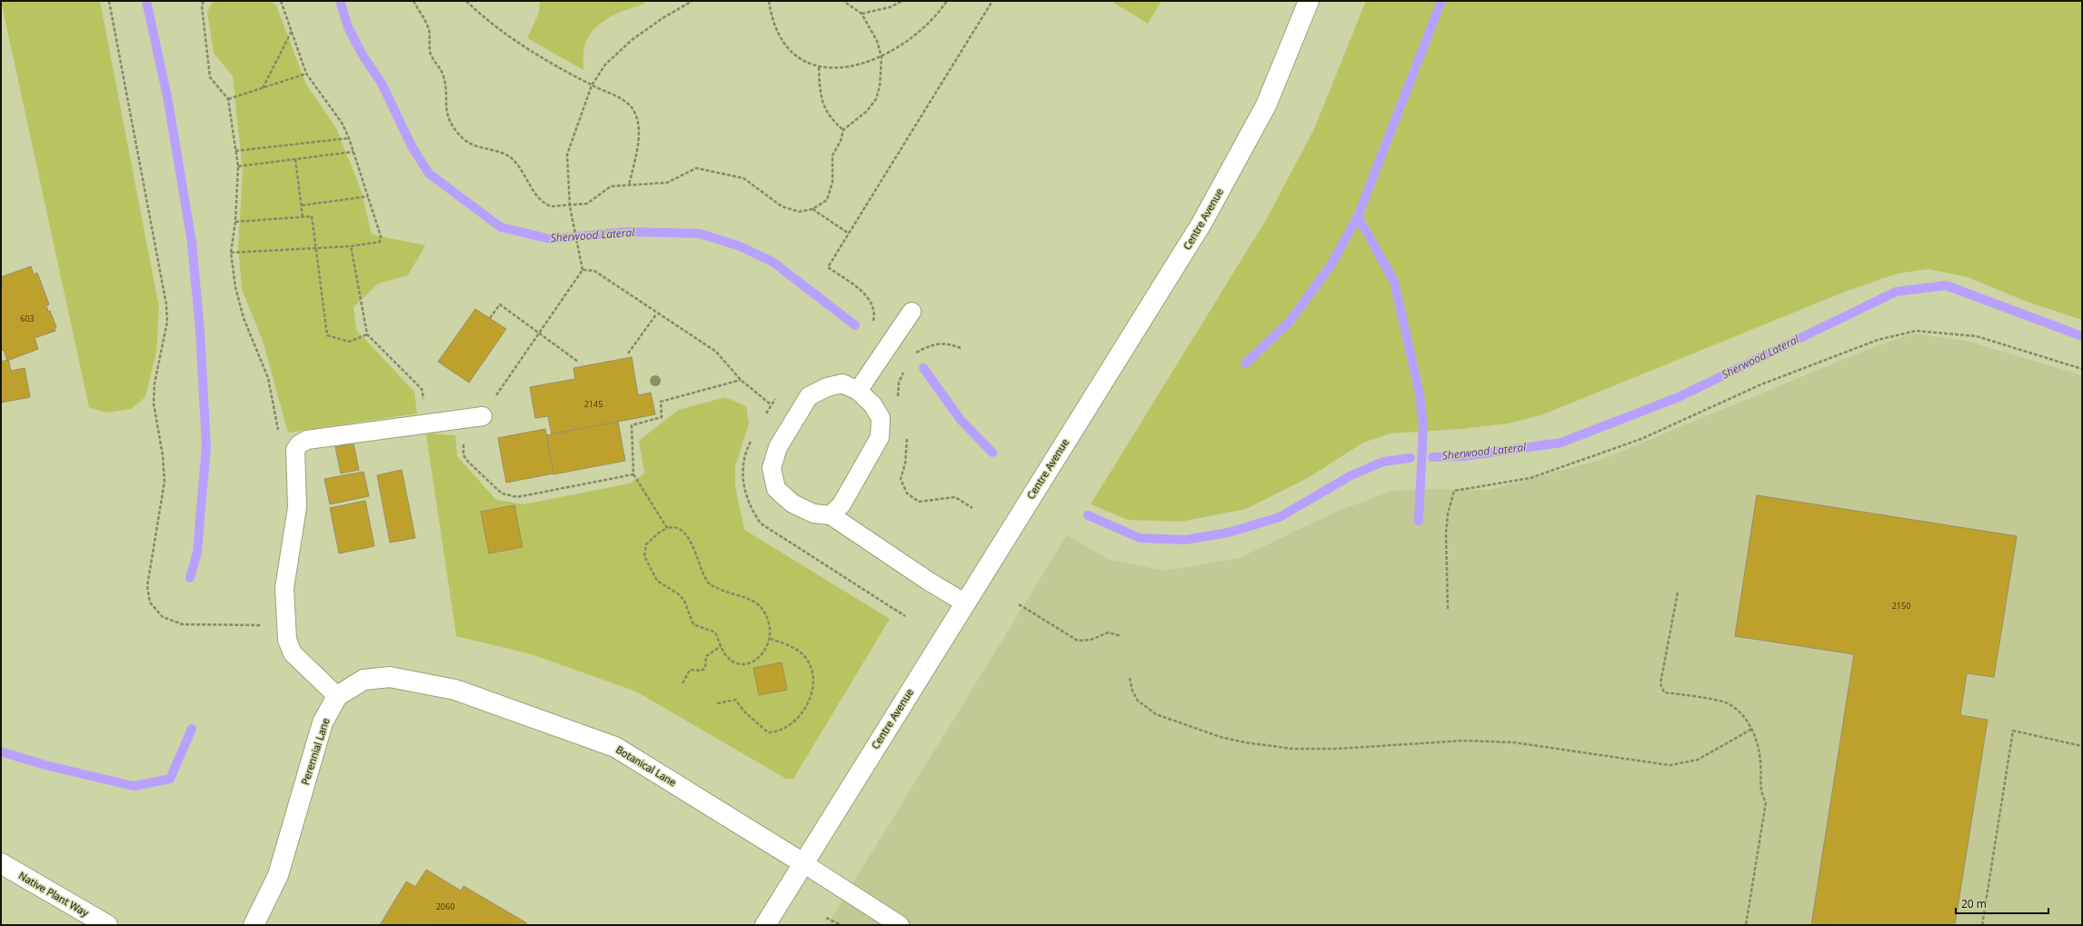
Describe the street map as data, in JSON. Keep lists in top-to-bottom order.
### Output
{
  "streets": {
    "street": [
      "Centre Avenue",
      "Perennial Lane",
      "Botanical Lane",
      "Native Plant Way"
    ]
  },
  "crossings": [
    ["Centre Avenue", "Botanical Lane"],
    ["Perennial Lane", "Botanical Lane"]
  ],
  "water": ["Sherwood Lateral"],
  "house_numbers": [
    "603",
    "2145",
    "2150",
    "2060"
  ],
  "scale_bar": "20 m"
}
